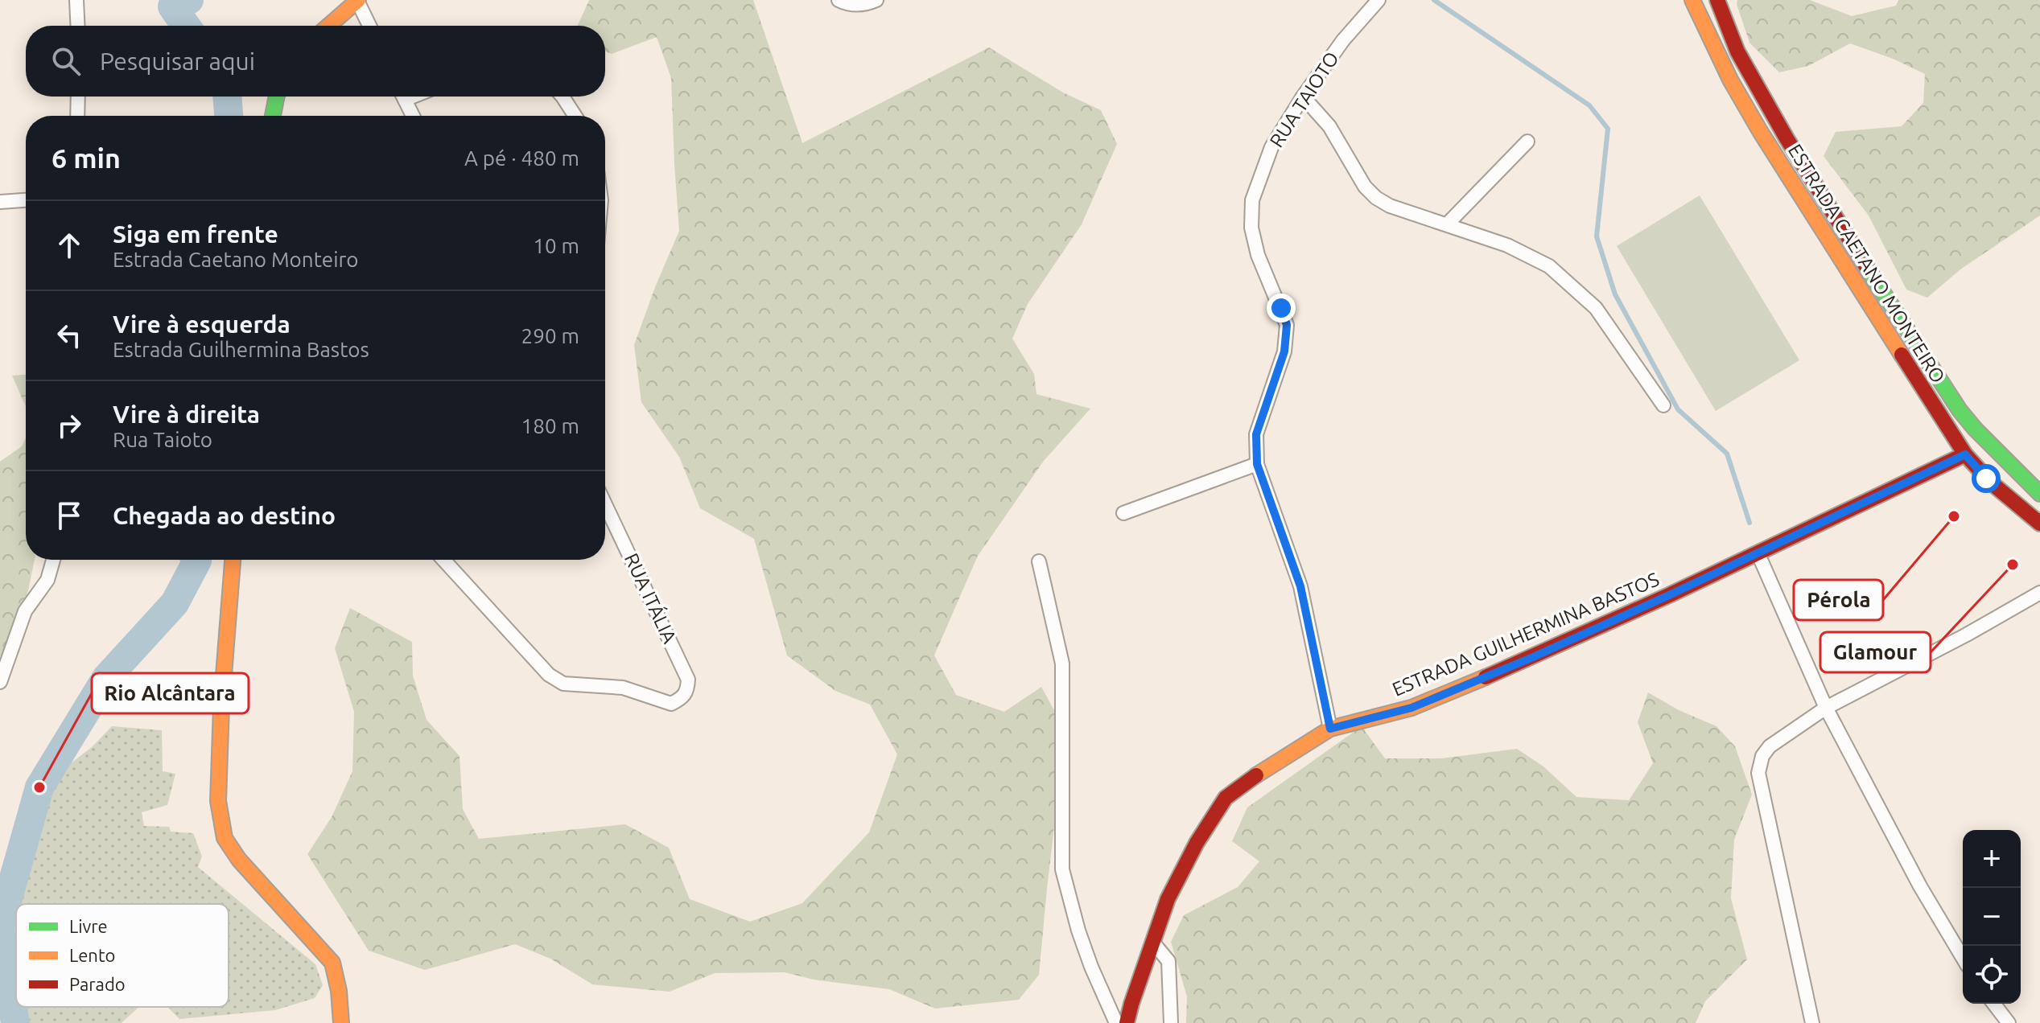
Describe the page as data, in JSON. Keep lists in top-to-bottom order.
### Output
{
  "streets": {
    "street": [
      "RUA TAIOTO",
      "ESTRADA CAETANO MONTEIRO",
      "RUA ITÁLIA",
      "ESTRADA GUILHERMINA BASTOS"
    ]
  },
  "crossings": [
    ["RUA TAIOTO", "ESTRADA GUILHERMINA BASTOS"],
    ["ESTRADA CAETANO MONTEIRO", "ESTRADA GUILHERMINA BASTOS"]
  ],
  "places": ["Pérola", "Glamour", "Rio Alcântara"],
  "legend": ["Livre", "Lento", "Parado"],
  "page": {
    "search": "Pesquisar aqui",
    "heading": ["6 min", "A pé · 480 m"],
    "list": [
      ["Siga em frente", "Estrada Caetano Monteiro", "10 m"],
      ["Vire à esquerda", "Estrada Guilhermina Bastos", "290 m"],
      ["Vire à direita", "Rua Taioto", "180 m"],
      "Chegada ao destino"
    ],
    "map_buttons": ["+", "−"]
  }
}
